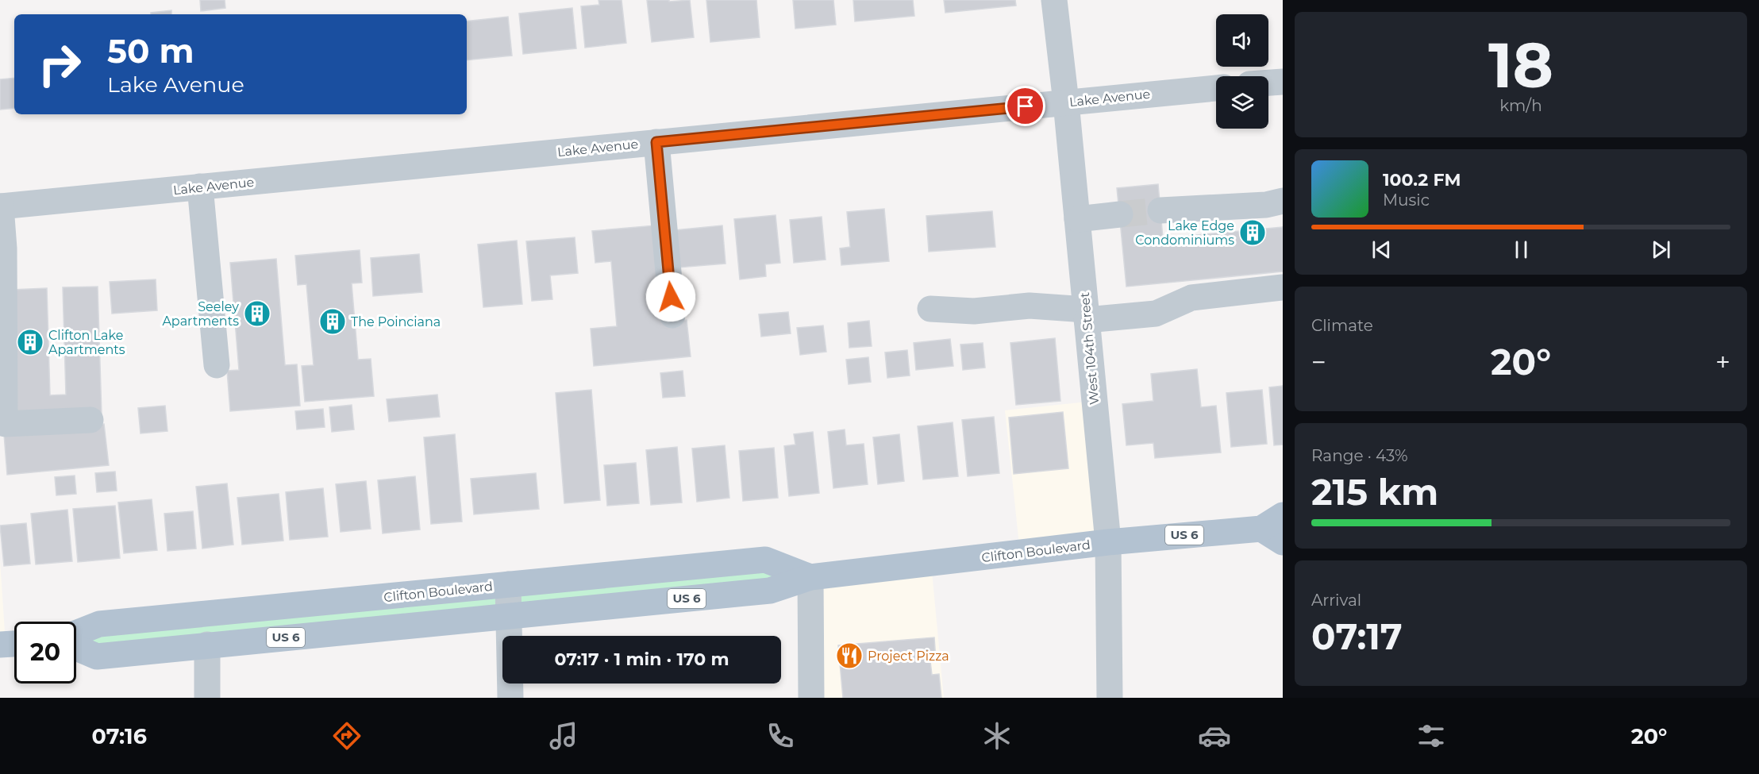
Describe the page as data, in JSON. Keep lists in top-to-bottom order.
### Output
{
  "streets": {
    "main road": ["US 6", "Clifton Boulevard"],
    "street": ["Lake Avenue", "West 104th Street"]
  },
  "crossings": [
    ["Lake Avenue", "West 104th Street"],
    ["West 104th Street", "Clifton Boulevard"]
  ],
  "places": {
    "building": [
      "Lake Edge Condominiums",
      "Seeley Apartments",
      "The Poinciana",
      "Clifton Lake Apartments"
    ],
    "restaurant": ["Project Pizza"]
  },
  "page": {
    "tile": [
      ["18", "km/h"],
      "Climate",
      ["Range · 43%", "215 km"],
      ["Arrival", "07:17"]
    ],
    "turn": ["50 m", "Lake Avenue"],
    "song": ["100.2 FM", "Music"],
    "heat": ["−", "20°", "+"],
    "limit": "20",
    "trip": "07:17 · 1 min · 170 m",
    "tabs": ["07:16", "20°"]
  }
}
